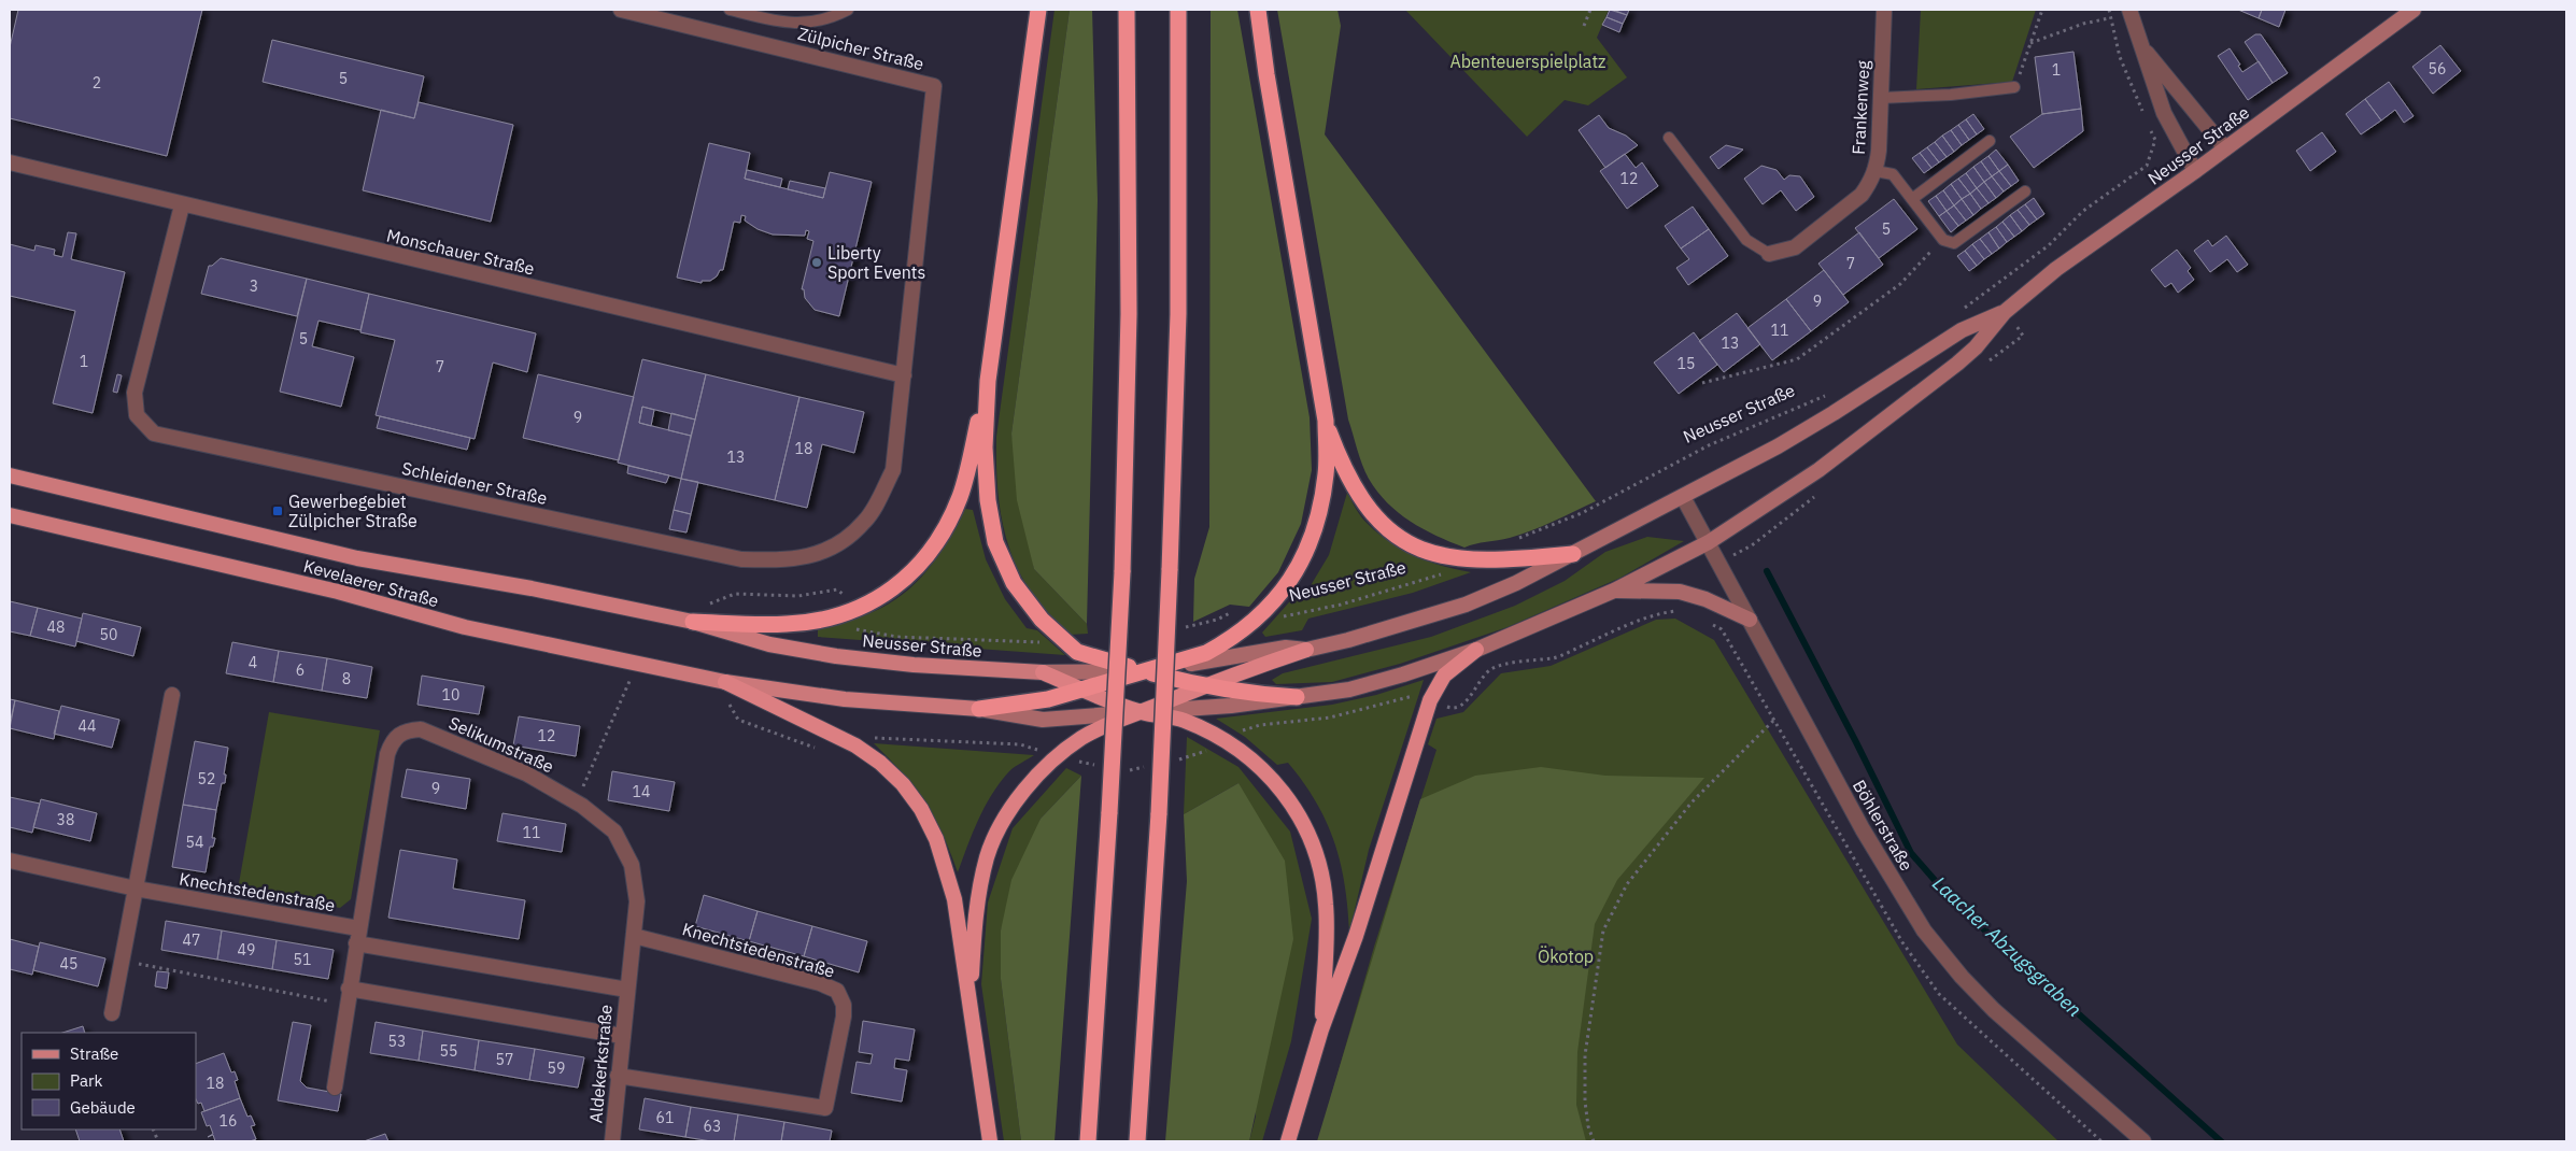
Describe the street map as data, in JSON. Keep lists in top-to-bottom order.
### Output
{
  "streets": {
    "main road": ["Neusser Straße", "Kevelaerer Straße"],
    "street": [
      "Zülpicher Straße",
      "Frankenweg",
      "Monschauer Straße",
      "Schleidener Straße",
      "Selikumstraße",
      "Böhlerstraße",
      "Knechtstedenstraße",
      "Aldekerkstraße"
    ]
  },
  "crossings": [
    ["Zülpicher Straße", "Monschauer Straße"],
    ["Zülpicher Straße", "Schleidener Straße"],
    ["Neusser Straße", "Kevelaerer Straße"],
    ["Neusser Straße", "Böhlerstraße"],
    ["Monschauer Straße", "Schleidener Straße"],
    ["Selikumstraße", "Knechtstedenstraße"],
    ["Selikumstraße", "Aldekerkstraße"],
    ["Knechtstedenstraße", "Aldekerkstraße"]
  ],
  "water": ["Laacher Abzugsgraben"],
  "parks": ["Abenteuerspielplatz", "Ökotop"],
  "places": {
    "other": ["Liberty Sport Events"],
    "transit": ["Gewerbegebiet Zülpicher Straße"]
  },
  "house_numbers": [
    "56",
    "1",
    "5",
    "2",
    "12",
    "5",
    "7",
    "3",
    "9",
    "11",
    "5",
    "13",
    "1",
    "15",
    "7",
    "9",
    "18",
    "13",
    "48",
    "50",
    "4",
    "6",
    "8",
    "10",
    "44",
    "12",
    "52",
    "9",
    "14",
    "38",
    "11",
    "54",
    "47",
    "49",
    "51",
    "45",
    "53",
    "55",
    "57",
    "59",
    "18",
    "61",
    "16",
    "63"
  ],
  "legend": ["Straße", "Park", "Gebäude"]
}
